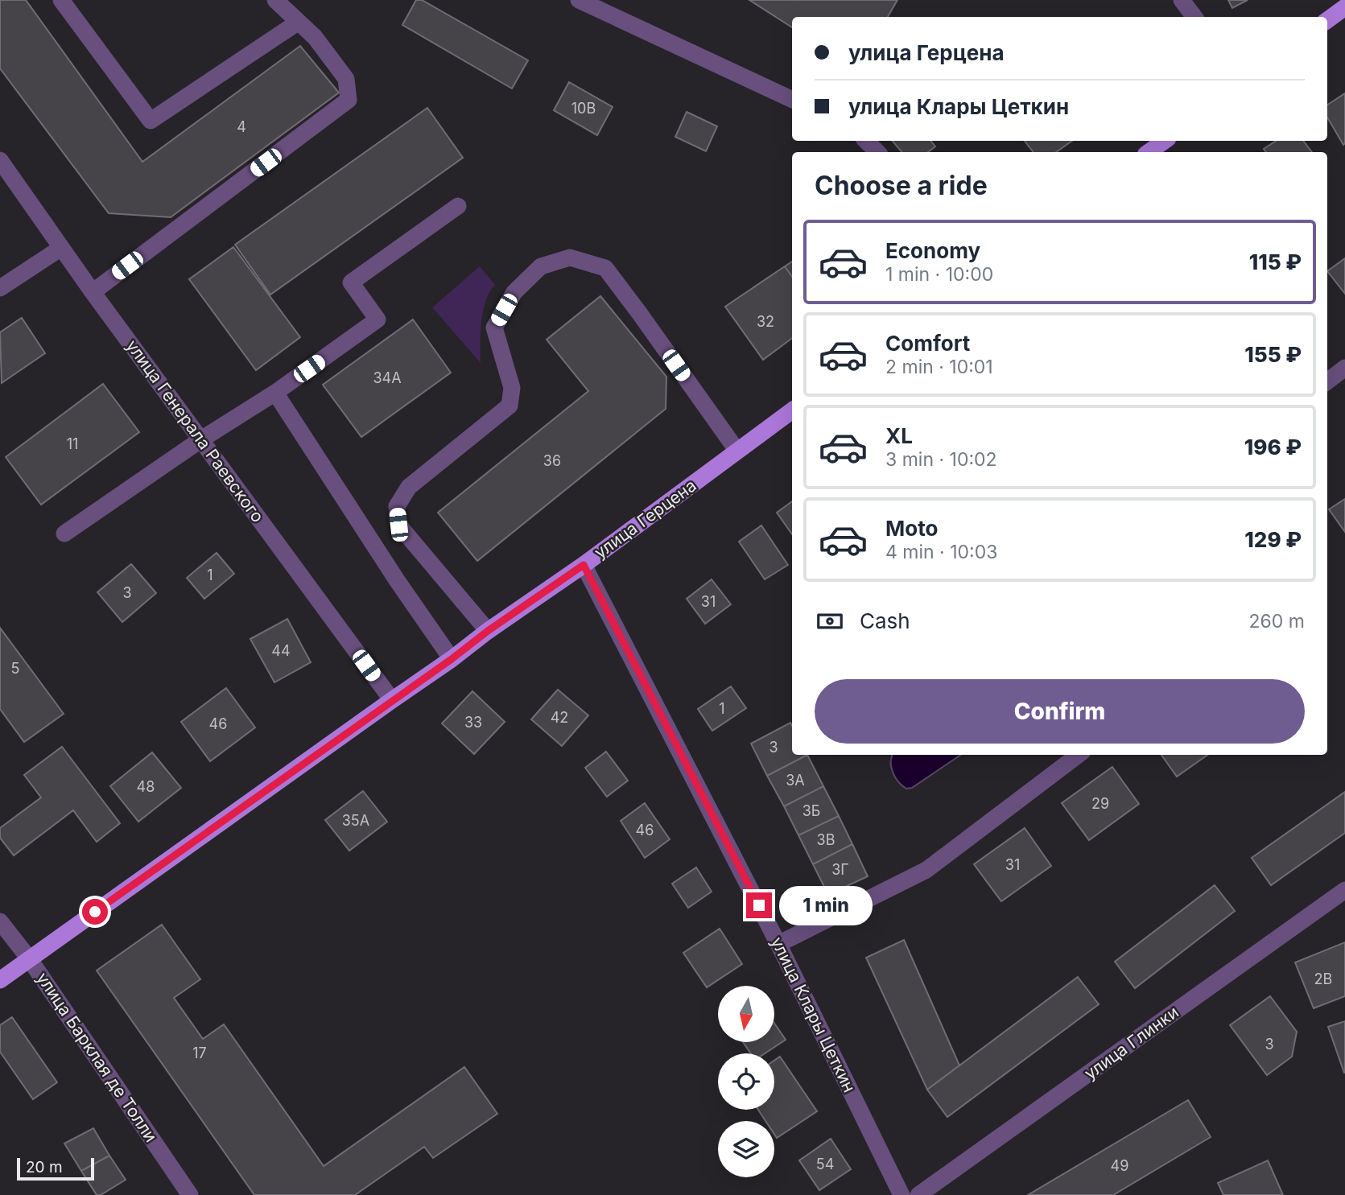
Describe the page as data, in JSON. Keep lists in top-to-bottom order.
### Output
{
  "streets": {
    "main road": ["улица Герцена"],
    "street": [
      "улица Генерала Раевского",
      "улица Клары Цеткин",
      "улица Глинки",
      "улица Барклая де Толли"
    ]
  },
  "crossings": [
    ["улица Генерала Раевского", "улица Герцена"],
    ["улица Герцена", "улица Клары Цеткин"],
    ["улица Герцена", "улица Барклая де Толли"]
  ],
  "house_numbers": [
    "10В",
    "4",
    "32",
    "34А",
    "11",
    "36",
    "1",
    "3",
    "31",
    "44",
    "5",
    "1",
    "42",
    "33",
    "46",
    "3",
    "3А",
    "48",
    "29",
    "3Б",
    "35А",
    "46",
    "3В",
    "31",
    "3Г",
    "2В",
    "3",
    "17",
    "54",
    "49"
  ],
  "scale_bar": "20 m",
  "north": "bottom",
  "page": {
    "banner": ["улица Герцена", "улица Клары Цеткин"],
    "heading": "Choose a ride",
    "list": [
      {
        "name": "Economy",
        "note": "1 min · 10:00",
        "value": "115 ₽"
      },
      {
        "name": "Comfort",
        "note": "2 min · 10:01",
        "value": "155 ₽"
      },
      {
        "name": "XL",
        "note": "3 min · 10:02",
        "value": "196 ₽"
      },
      {
        "name": "Moto",
        "note": "4 min · 10:03",
        "value": "129 ₽"
      }
    ],
    "pay": ["Cash", "260 m"],
    "buttons": "Confirm",
    "bubble": "1 min",
    "scale": "20 m"
  }
}
